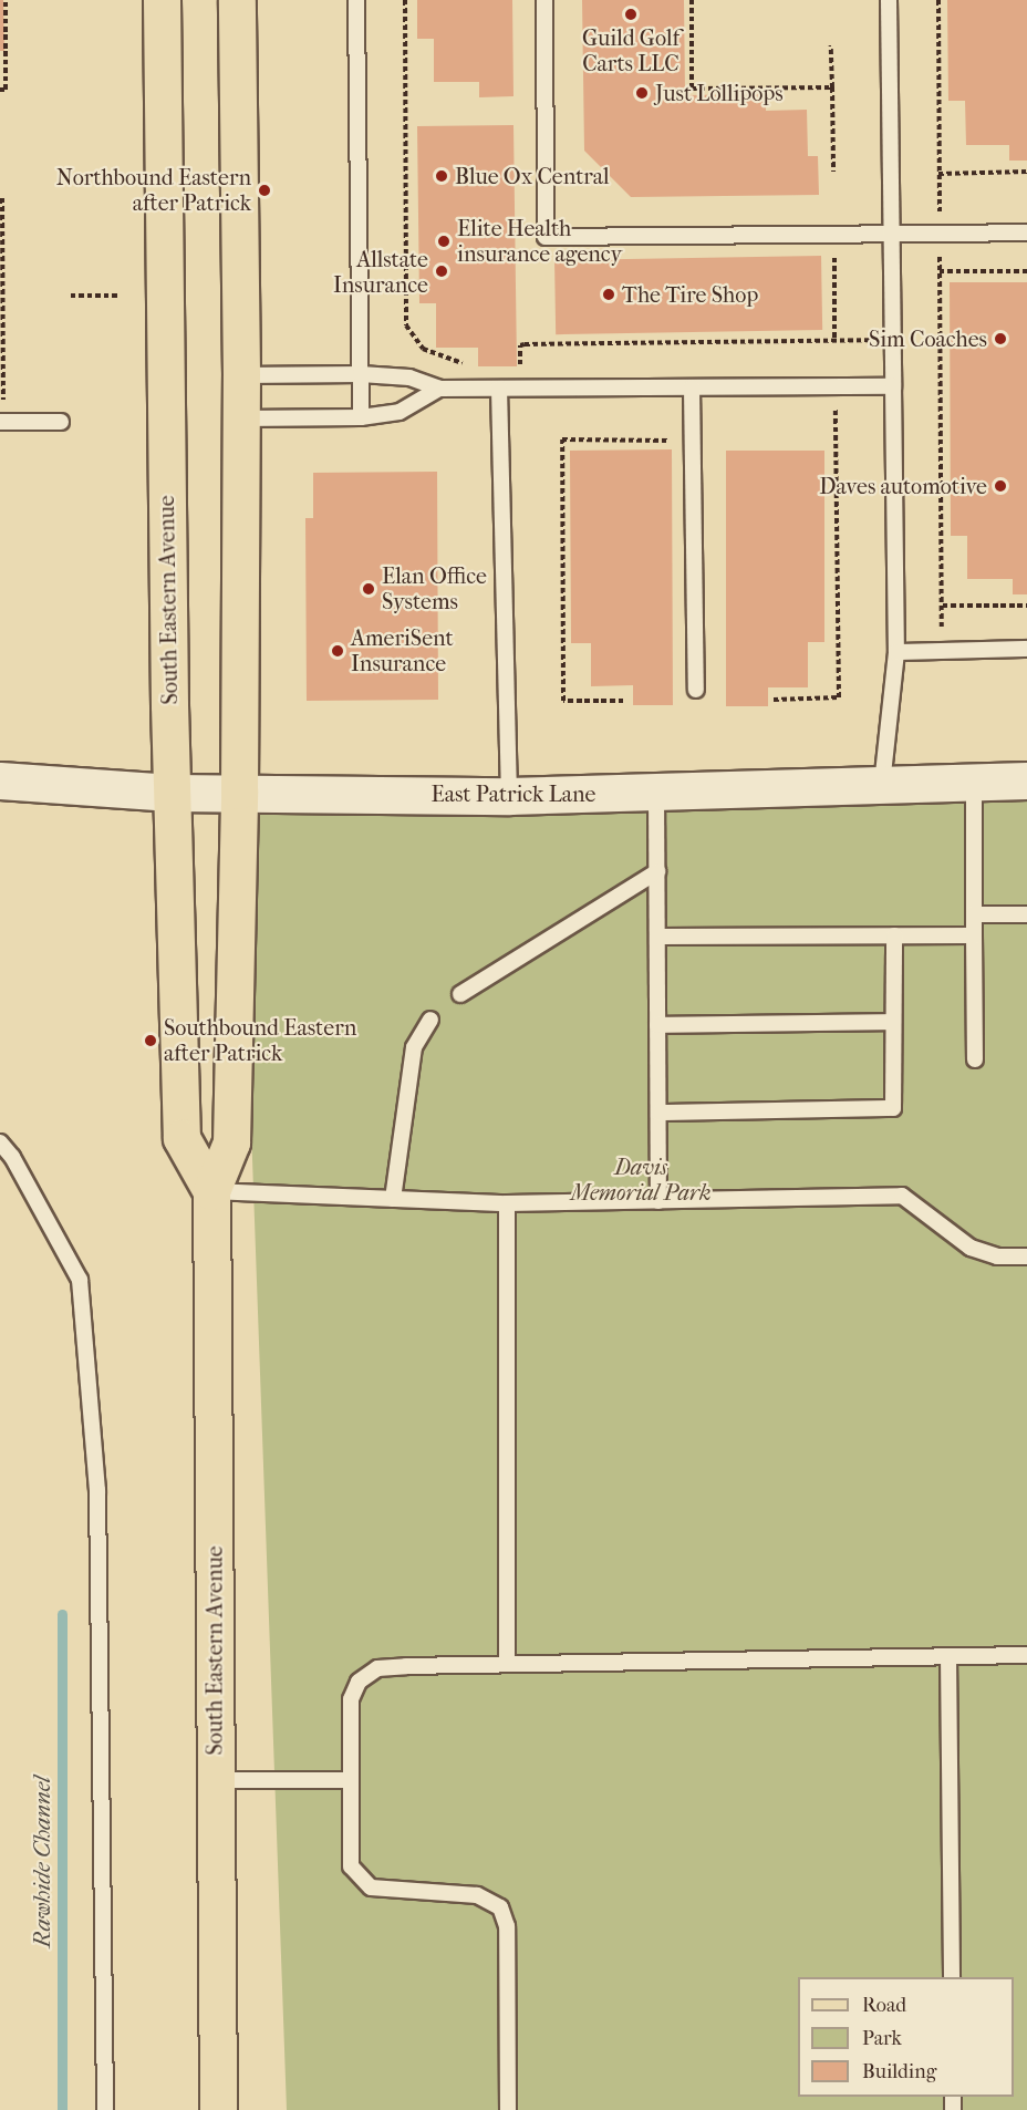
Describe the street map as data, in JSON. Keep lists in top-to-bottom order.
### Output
{
  "streets": {
    "main road": ["South Eastern Avenue", "East Patrick Lane"]
  },
  "crossings": [
    ["South Eastern Avenue", "East Patrick Lane"]
  ],
  "water": ["Rawhide Channel"],
  "parks": ["Davis Memorial Park"],
  "places": [
    "Guild Golf Carts LLC",
    "Just Lollipops",
    "Blue Ox Central",
    "Northbound Eastern after Patrick",
    "Elite Health insurance agency",
    "Allstate Insurance",
    "The Tire Shop",
    "Sim Coaches",
    "Daves automotive",
    "Elan Office Systems",
    "AmeriSent Insurance",
    "Southbound Eastern after Patrick"
  ],
  "legend": ["Road", "Park", "Building"]
}
